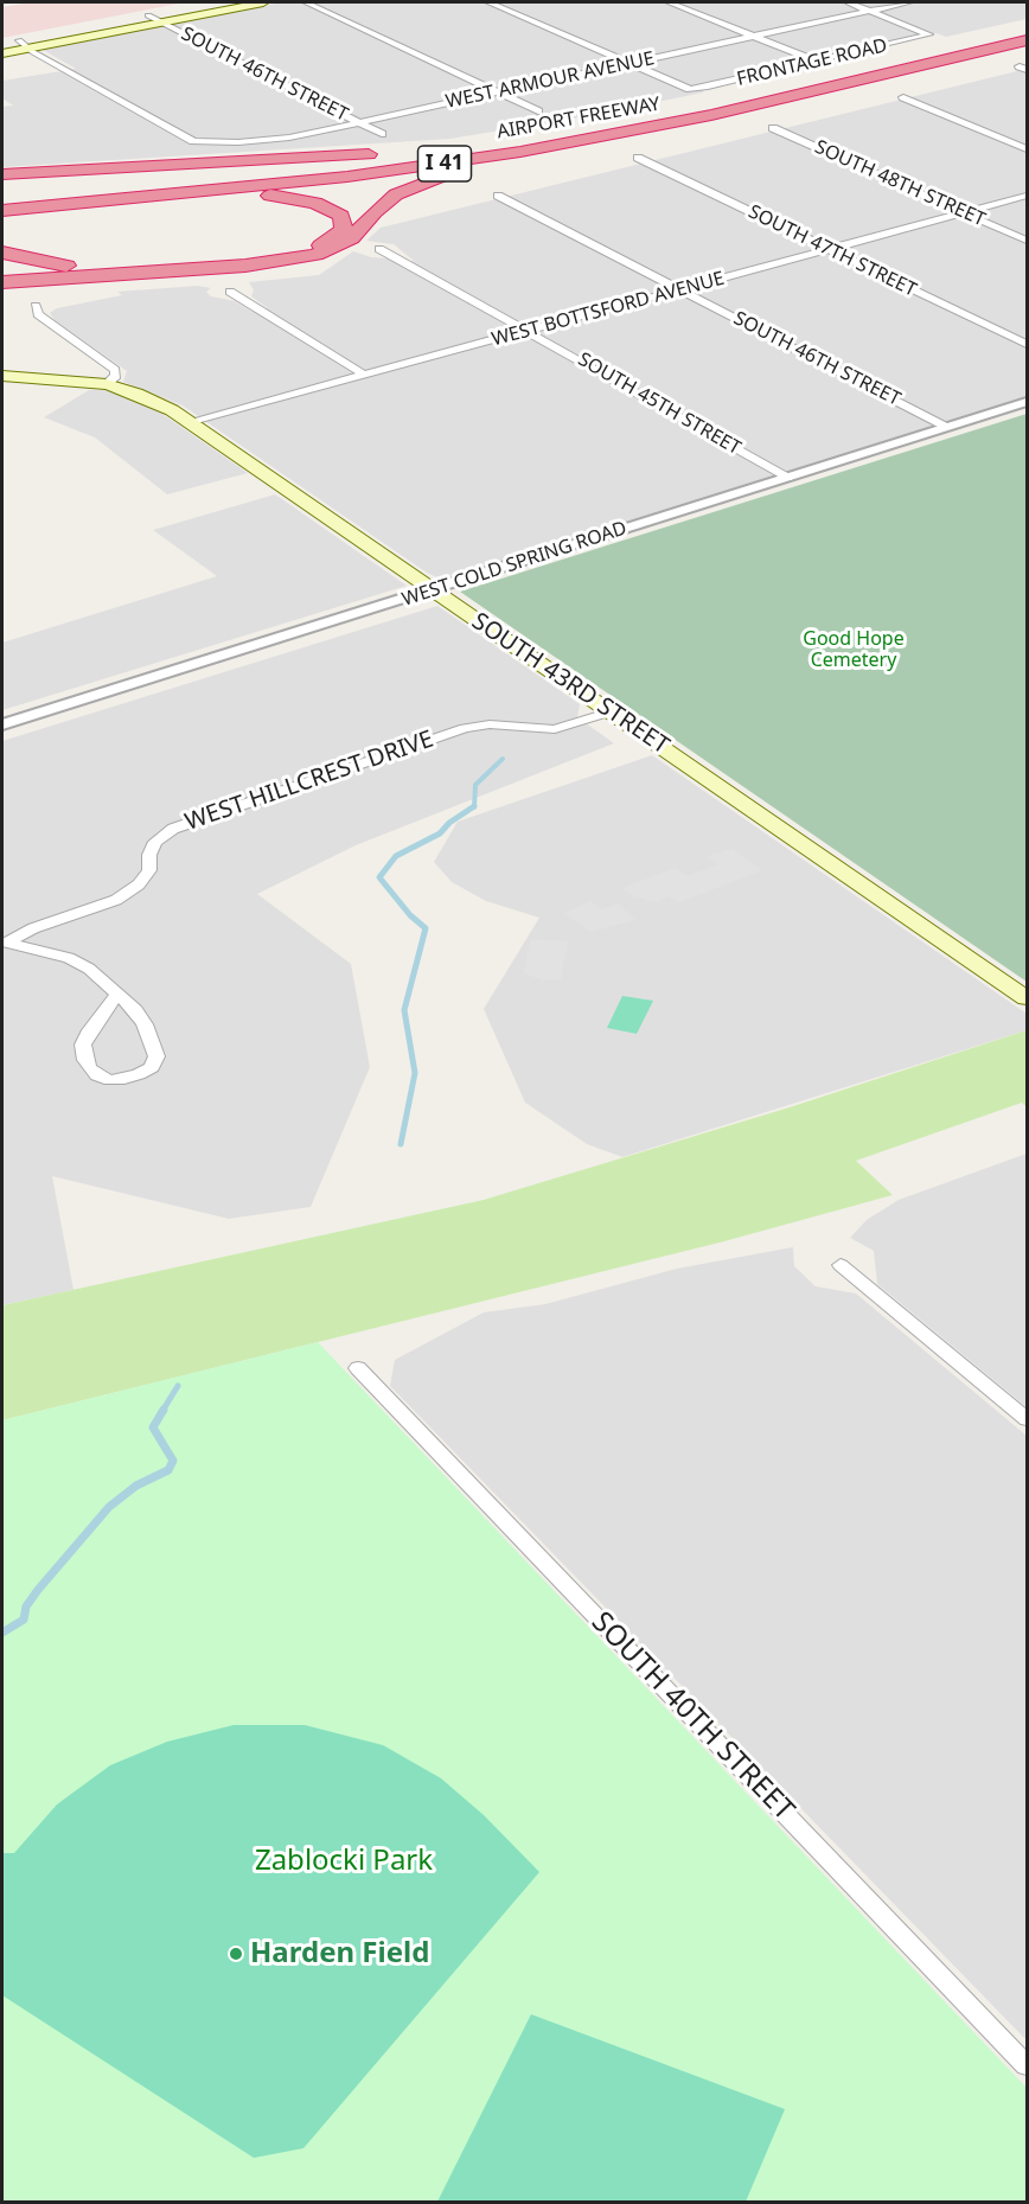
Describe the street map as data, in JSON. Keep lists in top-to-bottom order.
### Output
{
  "streets": {
    "highway": ["AIRPORT FREEWAY", "I 41"],
    "main road": ["SOUTH 43RD STREET"],
    "street": [
      "FRONTAGE ROAD",
      "SOUTH 46TH STREET",
      "WEST ARMOUR AVENUE",
      "SOUTH 48TH STREET",
      "SOUTH 47TH STREET",
      "WEST BOTTSFORD AVENUE",
      "SOUTH 45TH STREET",
      "WEST COLD SPRING ROAD",
      "WEST HILLCREST DRIVE",
      "SOUTH 40TH STREET"
    ]
  },
  "crossings": [
    ["FRONTAGE ROAD", "WEST ARMOUR AVENUE"],
    ["SOUTH 46TH STREET", "WEST ARMOUR AVENUE"],
    ["SOUTH 46TH STREET", "WEST BOTTSFORD AVENUE"],
    ["SOUTH 46TH STREET", "WEST COLD SPRING ROAD"],
    ["SOUTH 48TH STREET", "WEST BOTTSFORD AVENUE"],
    ["SOUTH 47TH STREET", "WEST BOTTSFORD AVENUE"],
    ["WEST BOTTSFORD AVENUE", "SOUTH 45TH STREET"],
    ["WEST BOTTSFORD AVENUE", "SOUTH 43RD STREET"],
    ["SOUTH 45TH STREET", "WEST COLD SPRING ROAD"],
    ["WEST COLD SPRING ROAD", "SOUTH 43RD STREET"],
    ["SOUTH 43RD STREET", "WEST HILLCREST DRIVE"]
  ],
  "parks": ["Good Hope Cemetery", "Zablocki Park"],
  "places": ["Harden Field"]
}
